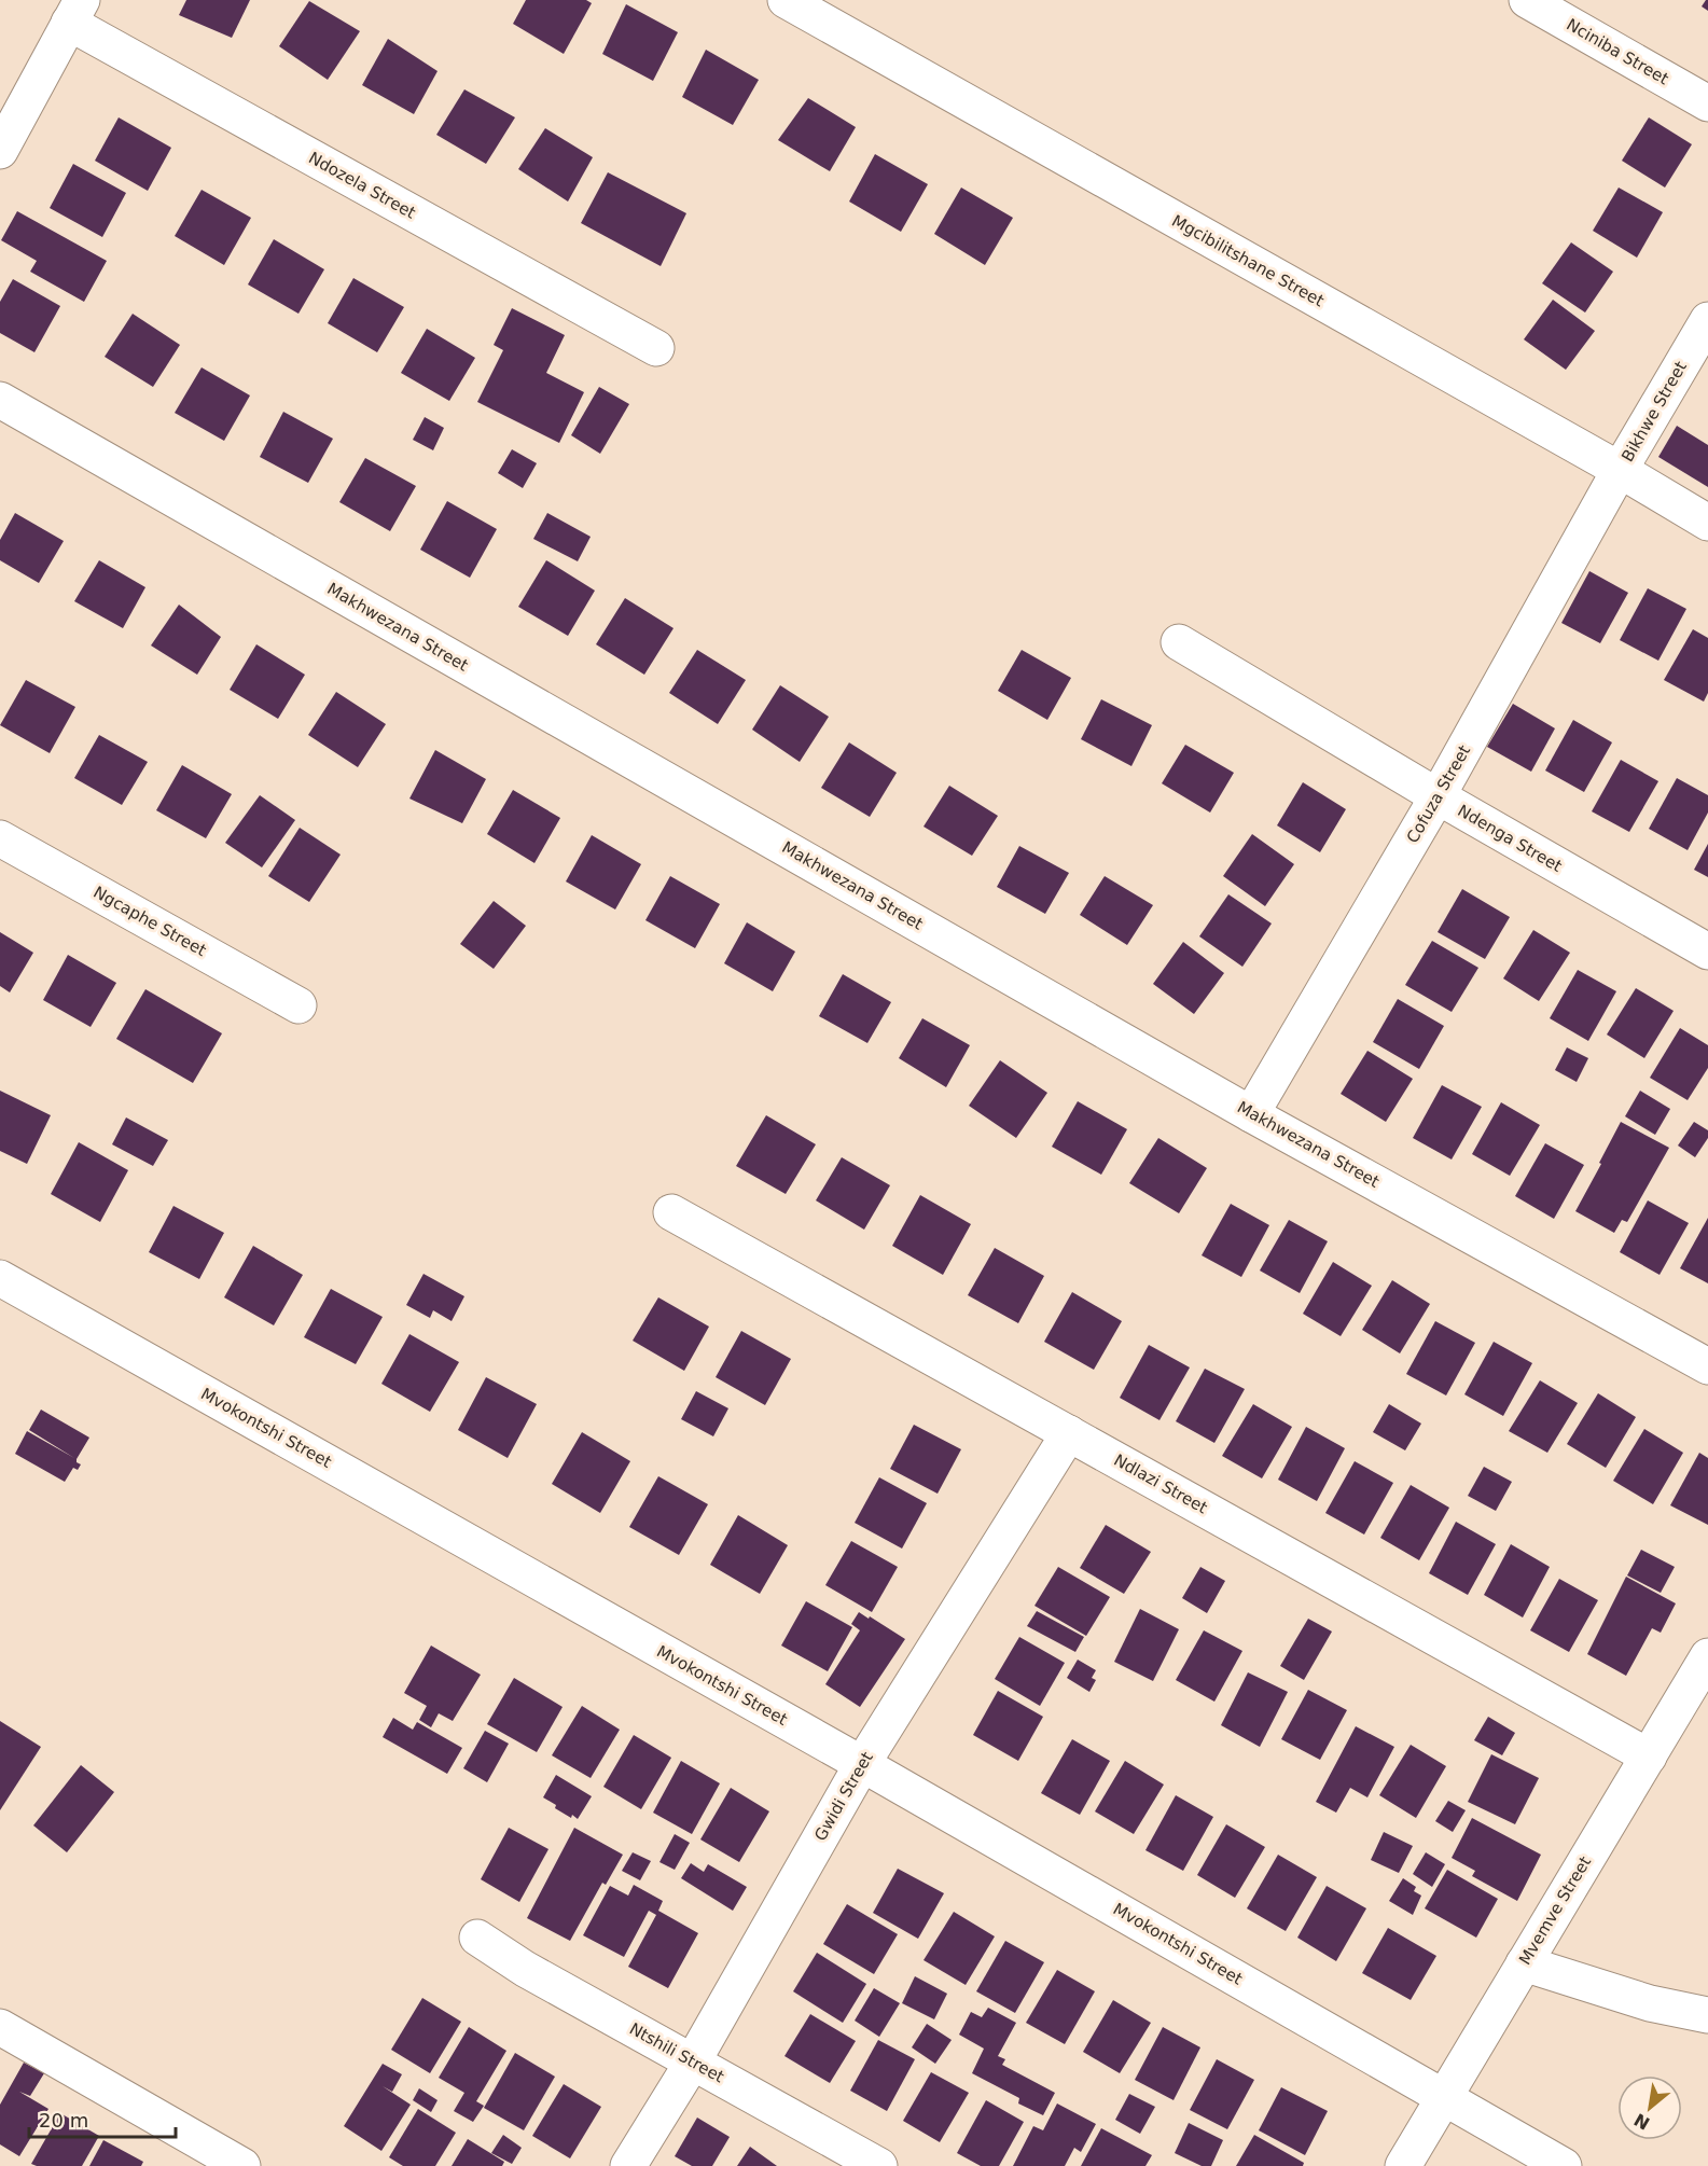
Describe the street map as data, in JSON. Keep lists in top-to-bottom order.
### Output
{
  "streets": {
    "street": [
      "Nciniba Street",
      "Ndozela Street",
      "Mgcibilitshane Street",
      "Bikhwe Street",
      "Makhwezana Street",
      "Cofuza Street",
      "Ndenga Street",
      "Ngcaphe Street",
      "Mvokontshi Street",
      "Ndlazi Street",
      "Gwidi Street",
      "Mvemve Street",
      "Ntshili Street"
    ]
  },
  "crossings": [
    ["Mgcibilitshane Street", "Bikhwe Street"],
    ["Mgcibilitshane Street", "Cofuza Street"],
    ["Bikhwe Street", "Cofuza Street"],
    ["Makhwezana Street", "Cofuza Street"],
    ["Cofuza Street", "Ndenga Street"],
    ["Mvokontshi Street", "Gwidi Street"],
    ["Mvokontshi Street", "Mvemve Street"],
    ["Ndlazi Street", "Gwidi Street"],
    ["Ndlazi Street", "Mvemve Street"],
    ["Gwidi Street", "Ntshili Street"]
  ],
  "scale_bar": "20 m",
  "north": "bottom left"
}
